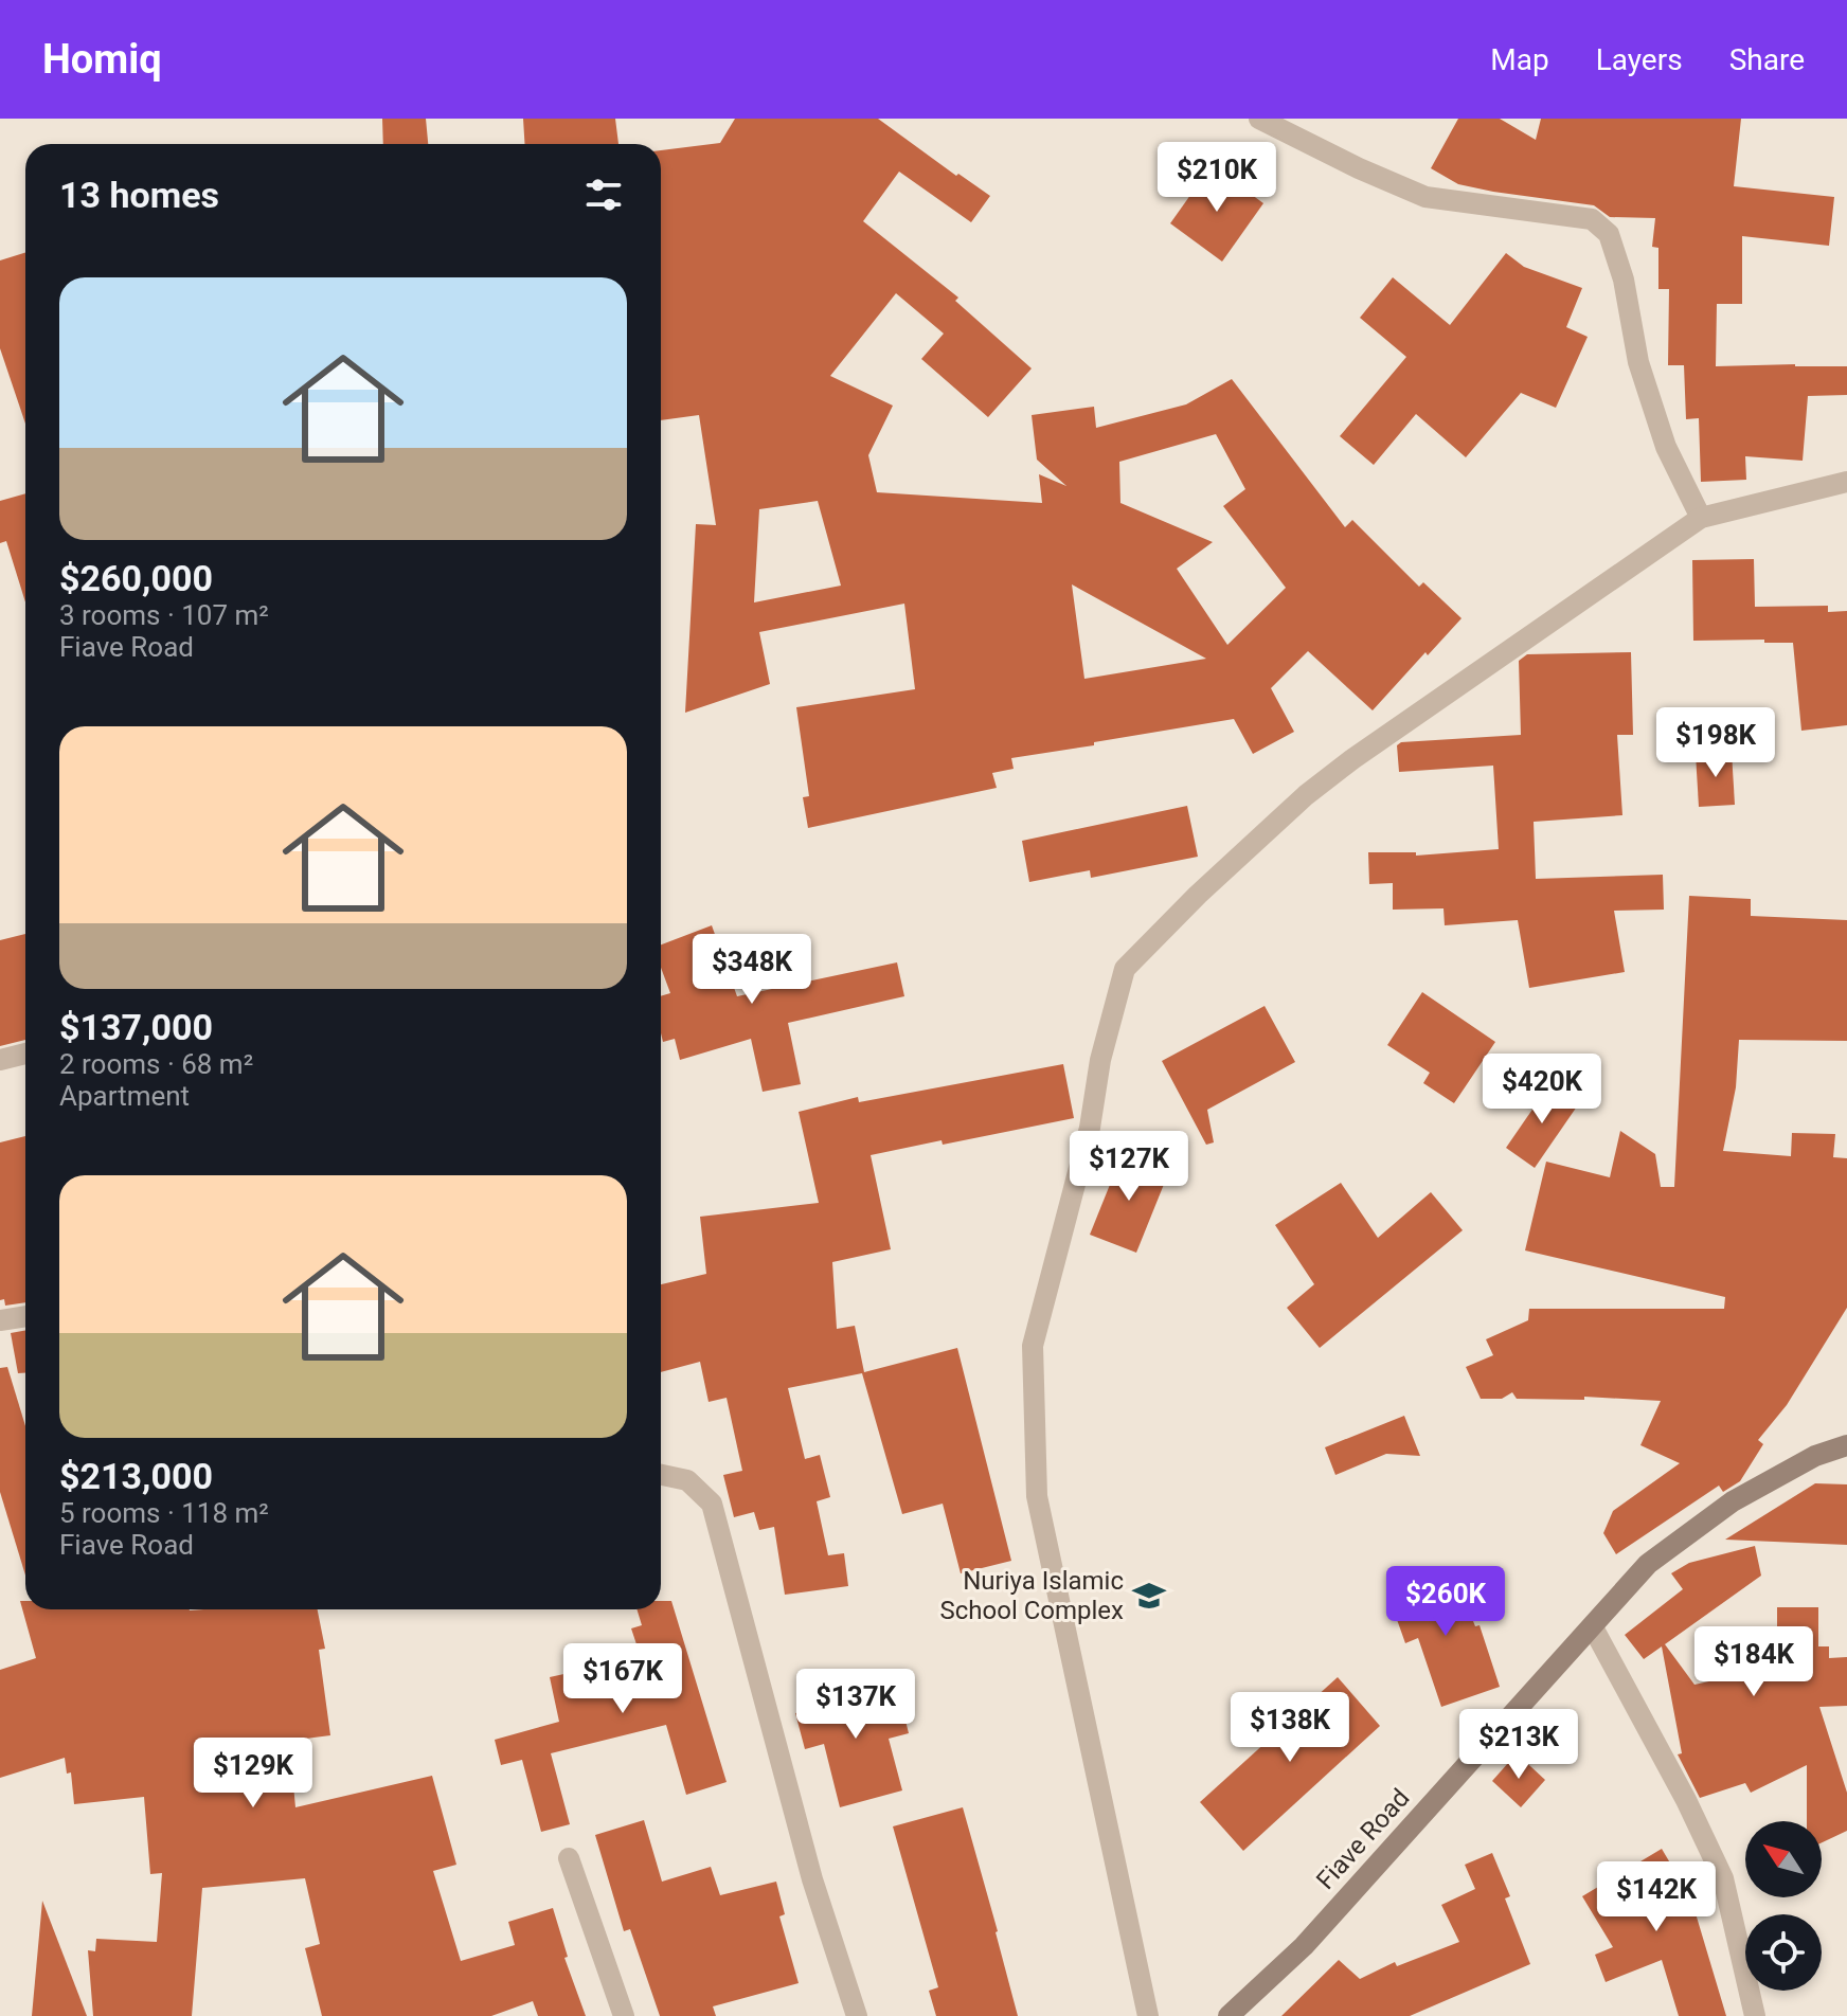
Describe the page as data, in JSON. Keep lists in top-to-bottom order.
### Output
{
  "streets": {
    "street": ["Fiave Road"]
  },
  "places": {
    "school or university": ["Nuriya Islamic School Complex"]
  },
  "north": "top left",
  "page": {
    "header": "Homiq",
    "nav": ["Map", "Layers", "Share"],
    "price": [
      "$210K",
      "$198K",
      "$348K",
      "$420K",
      "$127K",
      "$260K",
      "$184K",
      "$167K",
      "$137K",
      "$138K",
      "$213K",
      "$129K",
      "$142K"
    ],
    "heading": "13 homes",
    "list": [
      {
        "name": "$260,000",
        "note": "3 rooms · 107 m² · Fiave Road"
      },
      {
        "name": "$137,000",
        "note": "2 rooms · 68 m² · Apartment"
      },
      {
        "name": "$213,000",
        "note": "5 rooms · 118 m² · Fiave Road"
      }
    ]
  }
}
